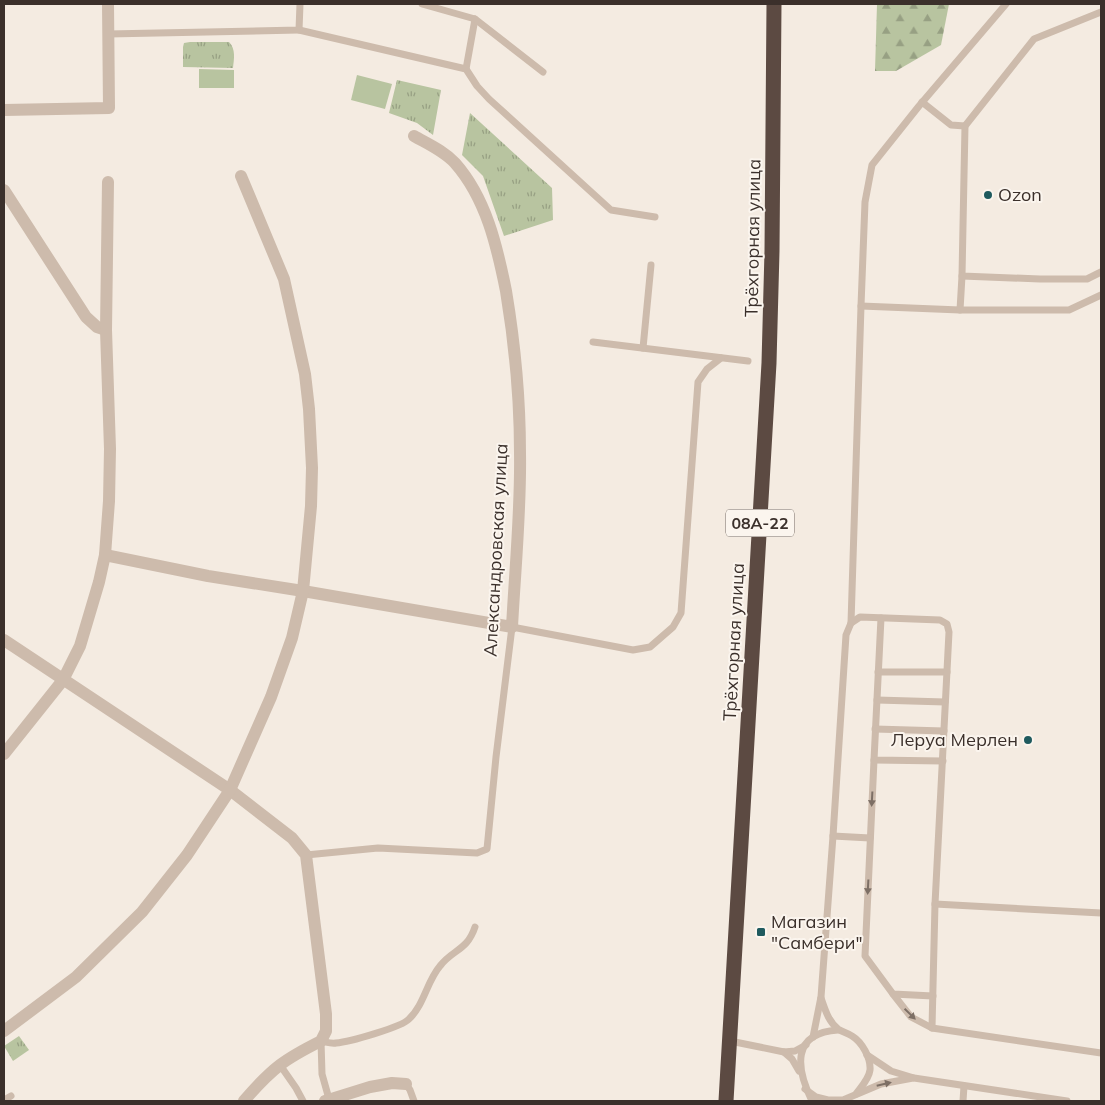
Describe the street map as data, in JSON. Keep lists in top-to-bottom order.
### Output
{
  "streets": {
    "highway": ["Трёхгорная улица", "08А-22"],
    "street": ["Александровская улица"]
  },
  "places": {
    "other": ["Ozon", "Леруа Мерлен"],
    "transit": ["Магазин \"Самбери\""]
  }
}
